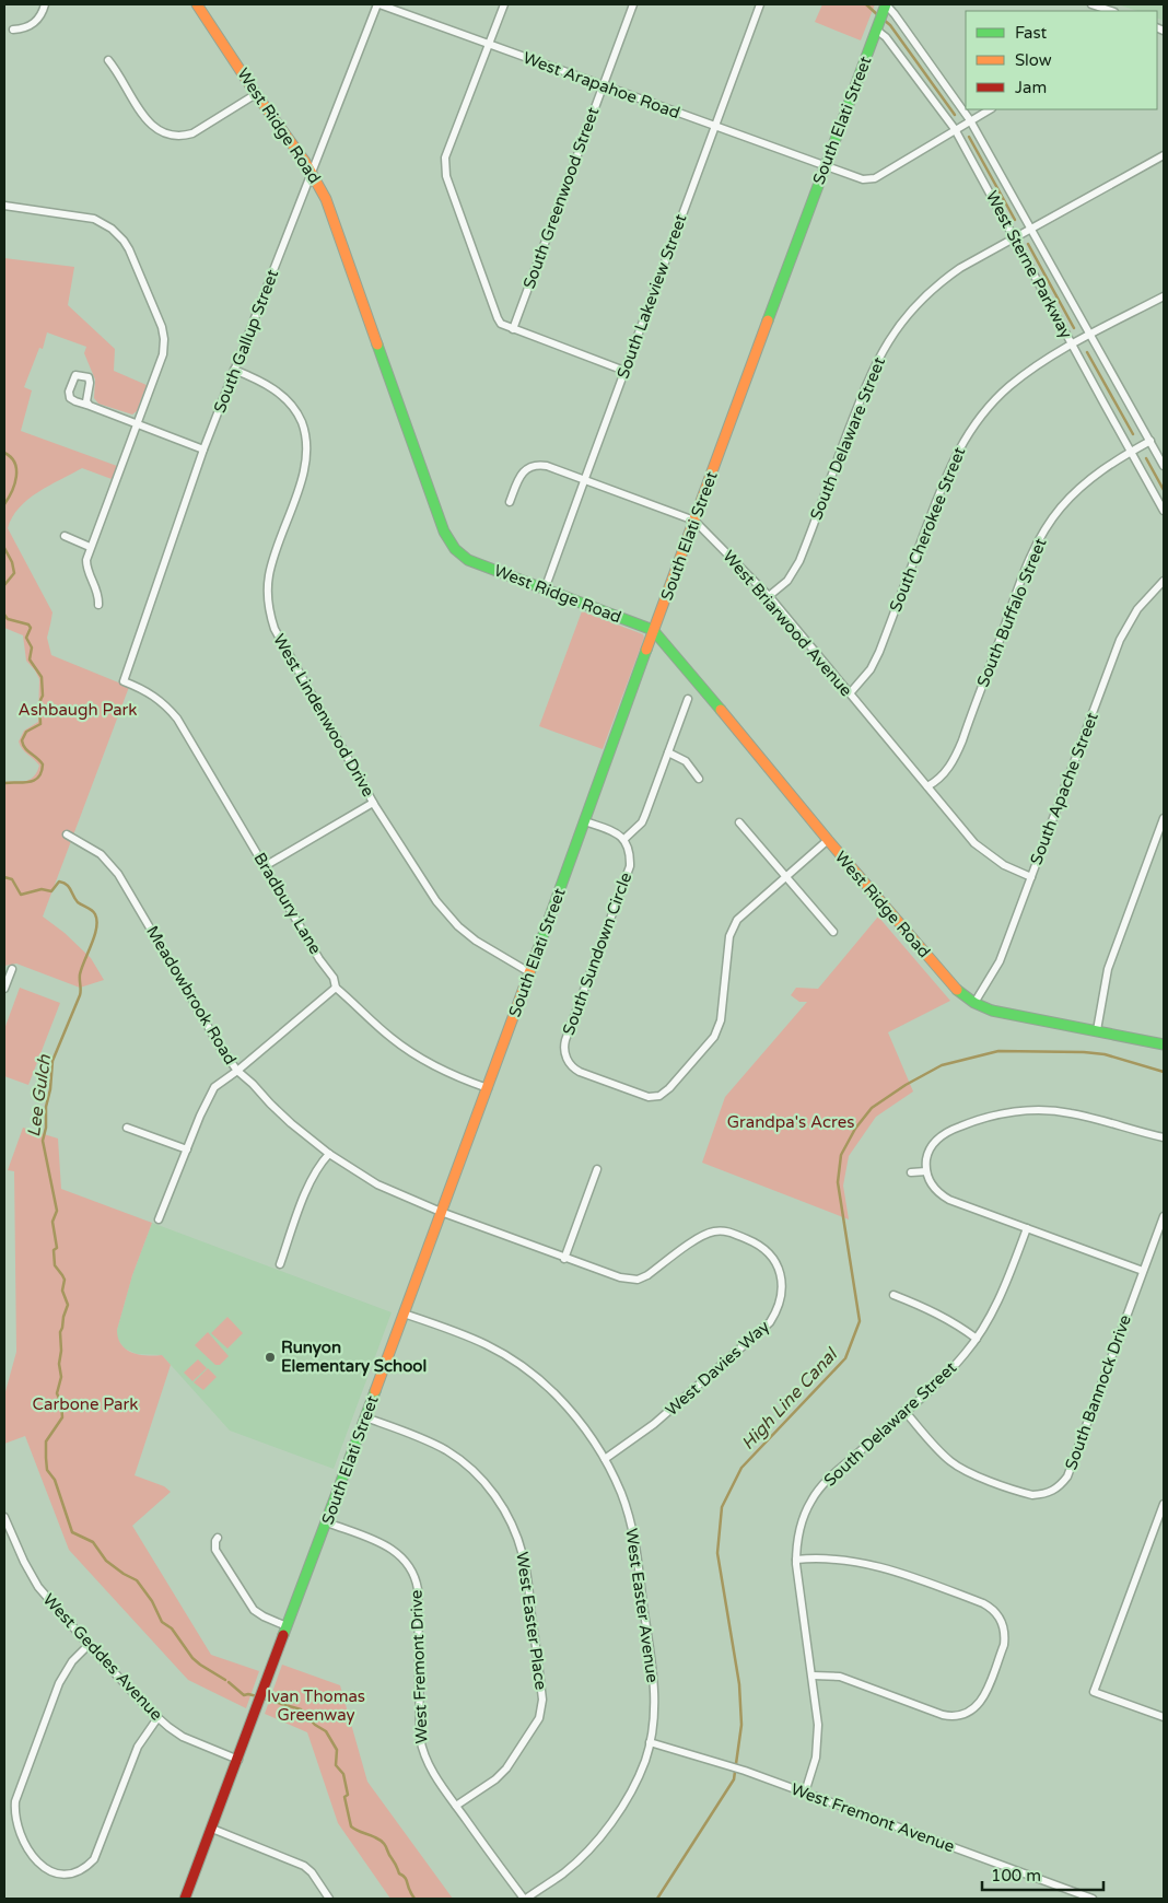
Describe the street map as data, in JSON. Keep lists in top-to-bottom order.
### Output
{
  "streets": {
    "street": [
      "West Arapahoe Road",
      "South Elati Street",
      "West Ridge Road",
      "South Greenwood Street",
      "West Sterne Parkway",
      "South Lakeview Street",
      "South Gallup Street",
      "South Delaware Street",
      "South Cherokee Street",
      "South Buffalo Street",
      "West Briarwood Avenue",
      "West Lindenwood Drive",
      "South Apache Street",
      "Bradbury Lane",
      "South Sundown Circle",
      "Meadowbrook Road",
      "West Davies Way",
      "South Bannock Drive",
      "West Easter Avenue",
      "West Easter Place",
      "West Geddes Avenue",
      "West Fremont Drive",
      "West Fremont Avenue"
    ]
  },
  "crossings": [
    ["West Arapahoe Road", "South Elati Street"],
    ["West Arapahoe Road", "South Greenwood Street"],
    ["West Arapahoe Road", "West Sterne Parkway"],
    ["West Arapahoe Road", "South Lakeview Street"],
    ["West Arapahoe Road", "South Gallup Street"],
    ["South Elati Street", "West Ridge Road"],
    ["South Elati Street", "West Sterne Parkway"],
    ["South Elati Street", "West Briarwood Avenue"],
    ["South Elati Street", "West Lindenwood Drive"],
    ["South Elati Street", "Bradbury Lane"],
    ["South Elati Street", "Meadowbrook Road"],
    ["South Elati Street", "West Davies Way"],
    ["South Elati Street", "West Easter Avenue"],
    ["South Elati Street", "West Easter Place"],
    ["South Elati Street", "West Geddes Avenue"],
    ["South Elati Street", "West Fremont Drive"],
    ["West Ridge Road", "South Lakeview Street"],
    ["West Ridge Road", "South Gallup Street"],
    ["West Ridge Road", "South Apache Street"],
    ["West Ridge Road", "South Sundown Circle"],
    ["West Sterne Parkway", "South Delaware Street"],
    ["West Sterne Parkway", "South Cherokee Street"],
    ["West Sterne Parkway", "South Buffalo Street"],
    ["South Lakeview Street", "West Briarwood Avenue"],
    ["South Gallup Street", "West Lindenwood Drive"],
    ["South Gallup Street", "Bradbury Lane"],
    ["South Delaware Street", "West Briarwood Avenue"],
    ["South Delaware Street", "South Bannock Drive"],
    ["South Delaware Street", "West Fremont Avenue"],
    ["South Cherokee Street", "West Briarwood Avenue"],
    ["South Buffalo Street", "West Briarwood Avenue"],
    ["West Briarwood Avenue", "South Apache Street"],
    ["Meadowbrook Road", "West Davies Way"],
    ["West Davies Way", "West Easter Avenue"],
    ["West Easter Avenue", "West Fremont Drive"],
    ["West Easter Avenue", "West Fremont Avenue"],
    ["West Easter Place", "West Fremont Drive"]
  ],
  "water": ["Lee Gulch", "High Line Canal"],
  "parks": [
    "Ashbaugh Park",
    "Grandpa's Acres",
    "Carbone Park",
    "Ivan Thomas Greenway"
  ],
  "places": ["Runyon Elementary School"],
  "legend": ["Fast", "Slow", "Jam"],
  "scale_bar": "100 m"
}
